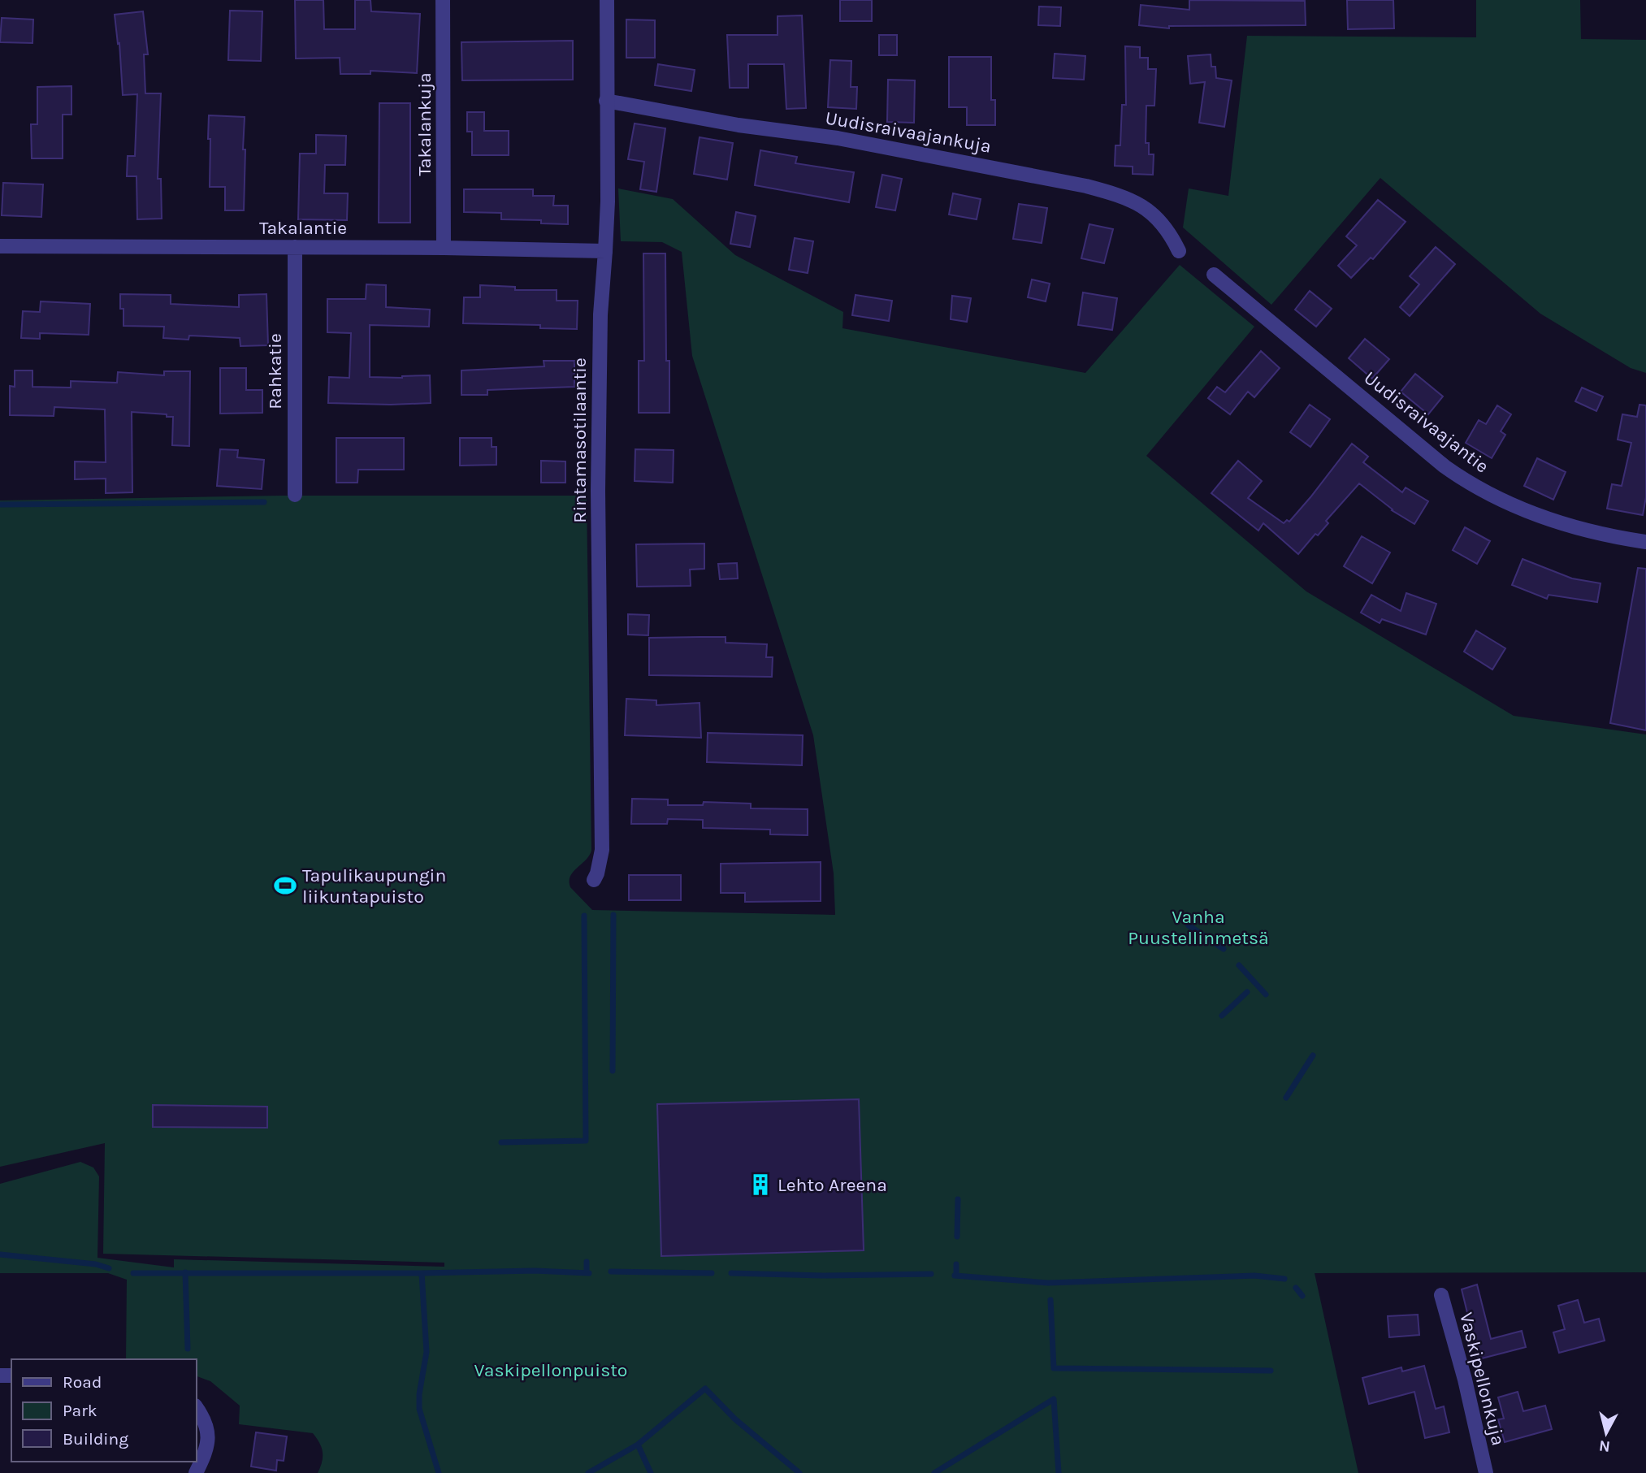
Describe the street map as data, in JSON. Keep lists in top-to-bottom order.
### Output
{
  "streets": {
    "street": [
      "Takalankuja",
      "Uudisraivaajankuja",
      "Takalantie",
      "Rahkatie",
      "Uudisraivaajantie",
      "Rintamasotilaantie",
      "Vaskipellonkuja"
    ]
  },
  "crossings": [
    ["Takalankuja", "Takalantie"],
    ["Uudisraivaajankuja", "Rintamasotilaantie"],
    ["Takalantie", "Rahkatie"],
    ["Takalantie", "Rintamasotilaantie"]
  ],
  "parks": ["Vanha Puustellinmetsä", "Vaskipellonpuisto"],
  "places": {
    "sports": ["Tapulikaupungin liikuntapuisto"],
    "building": ["Lehto Areena"]
  },
  "legend": ["Road", "Park", "Building"],
  "north": "bottom"
}
